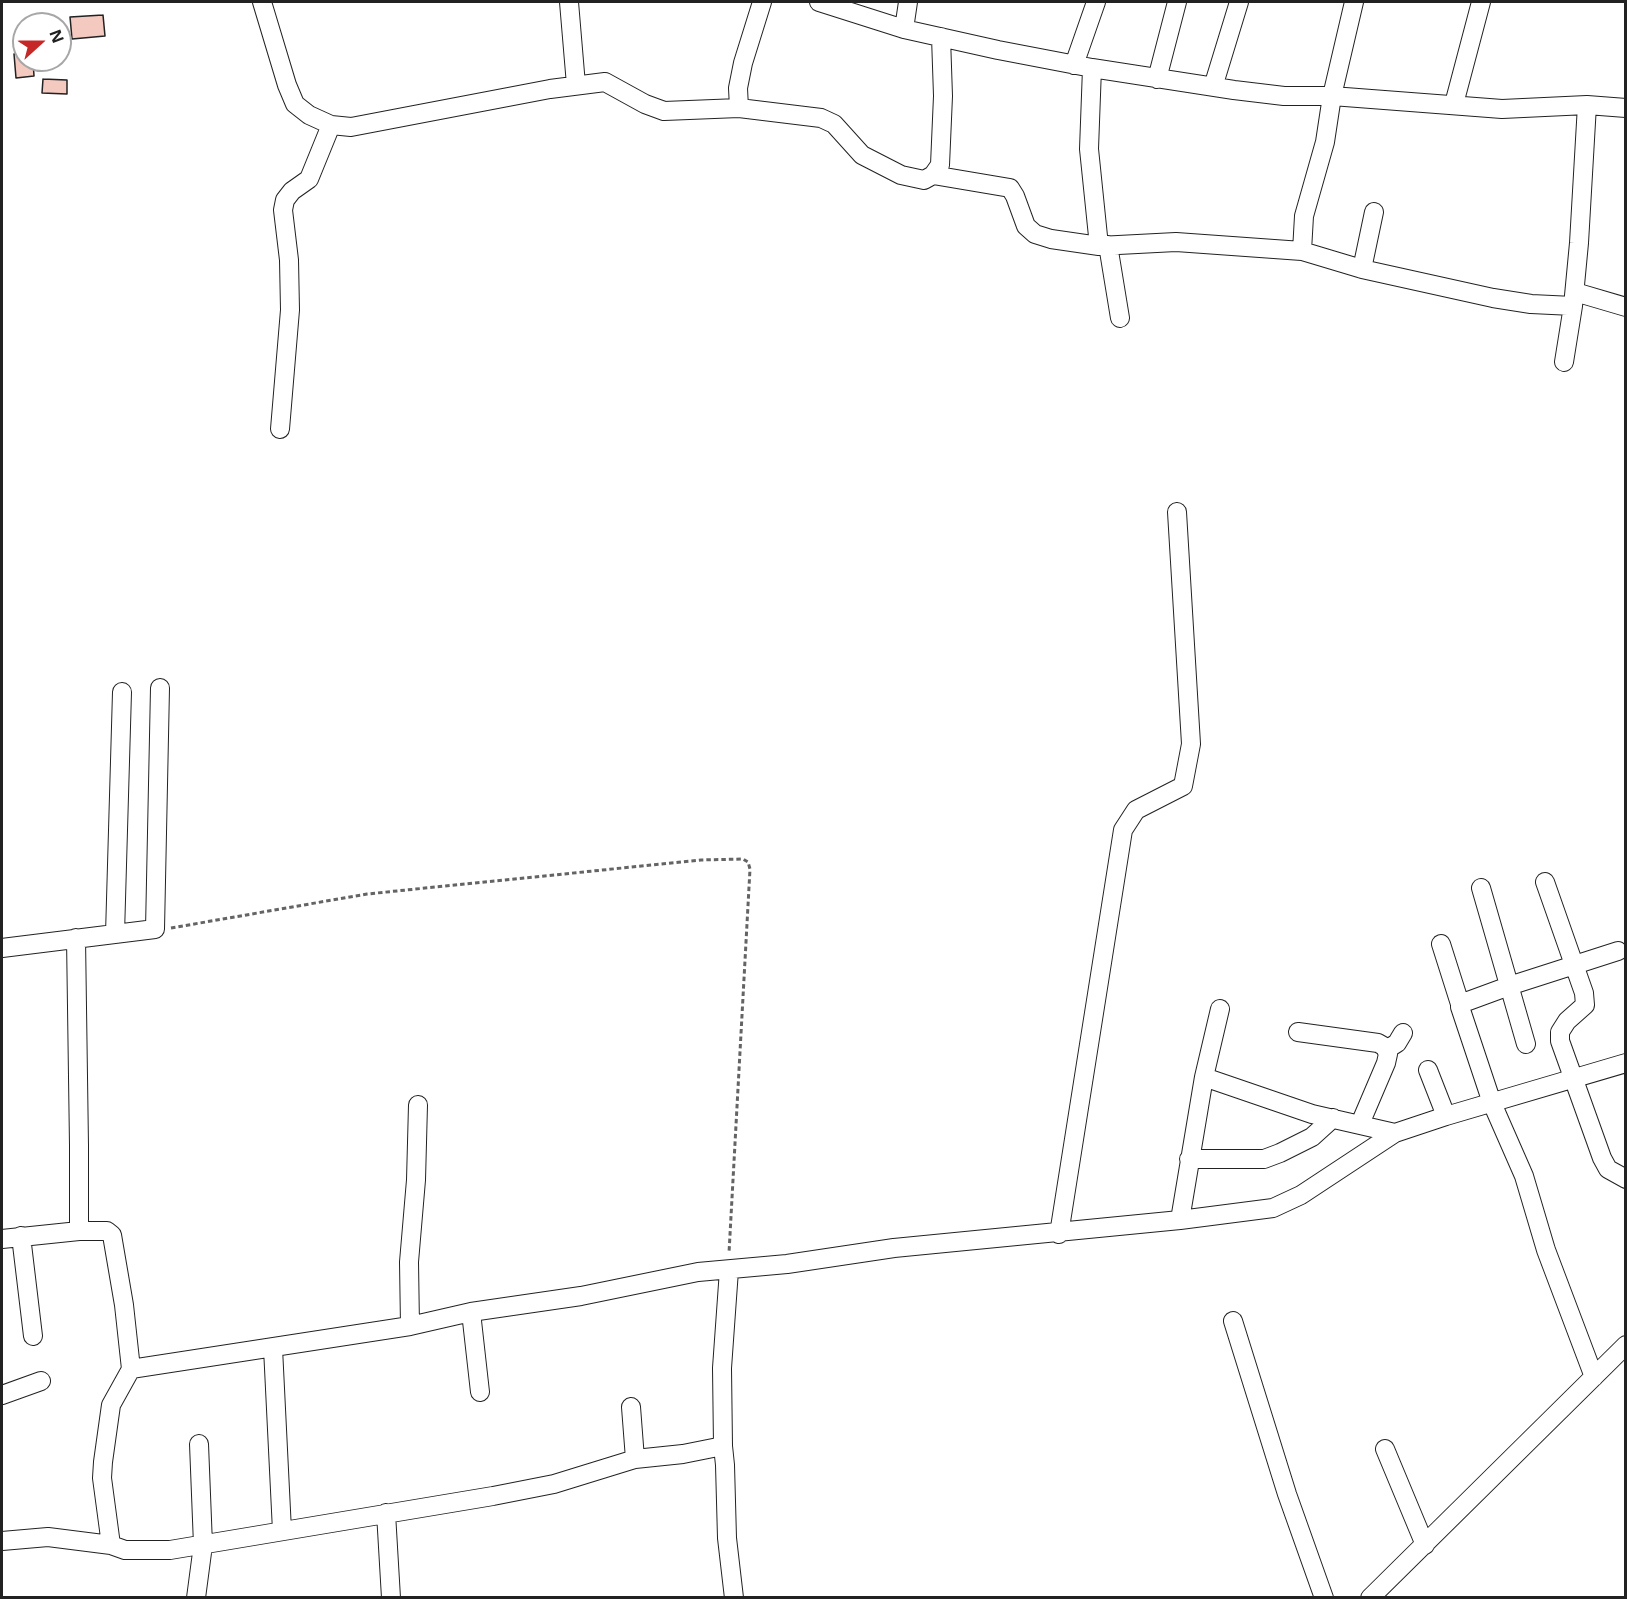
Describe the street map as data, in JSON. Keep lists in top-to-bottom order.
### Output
{
  "north": "right"
}
